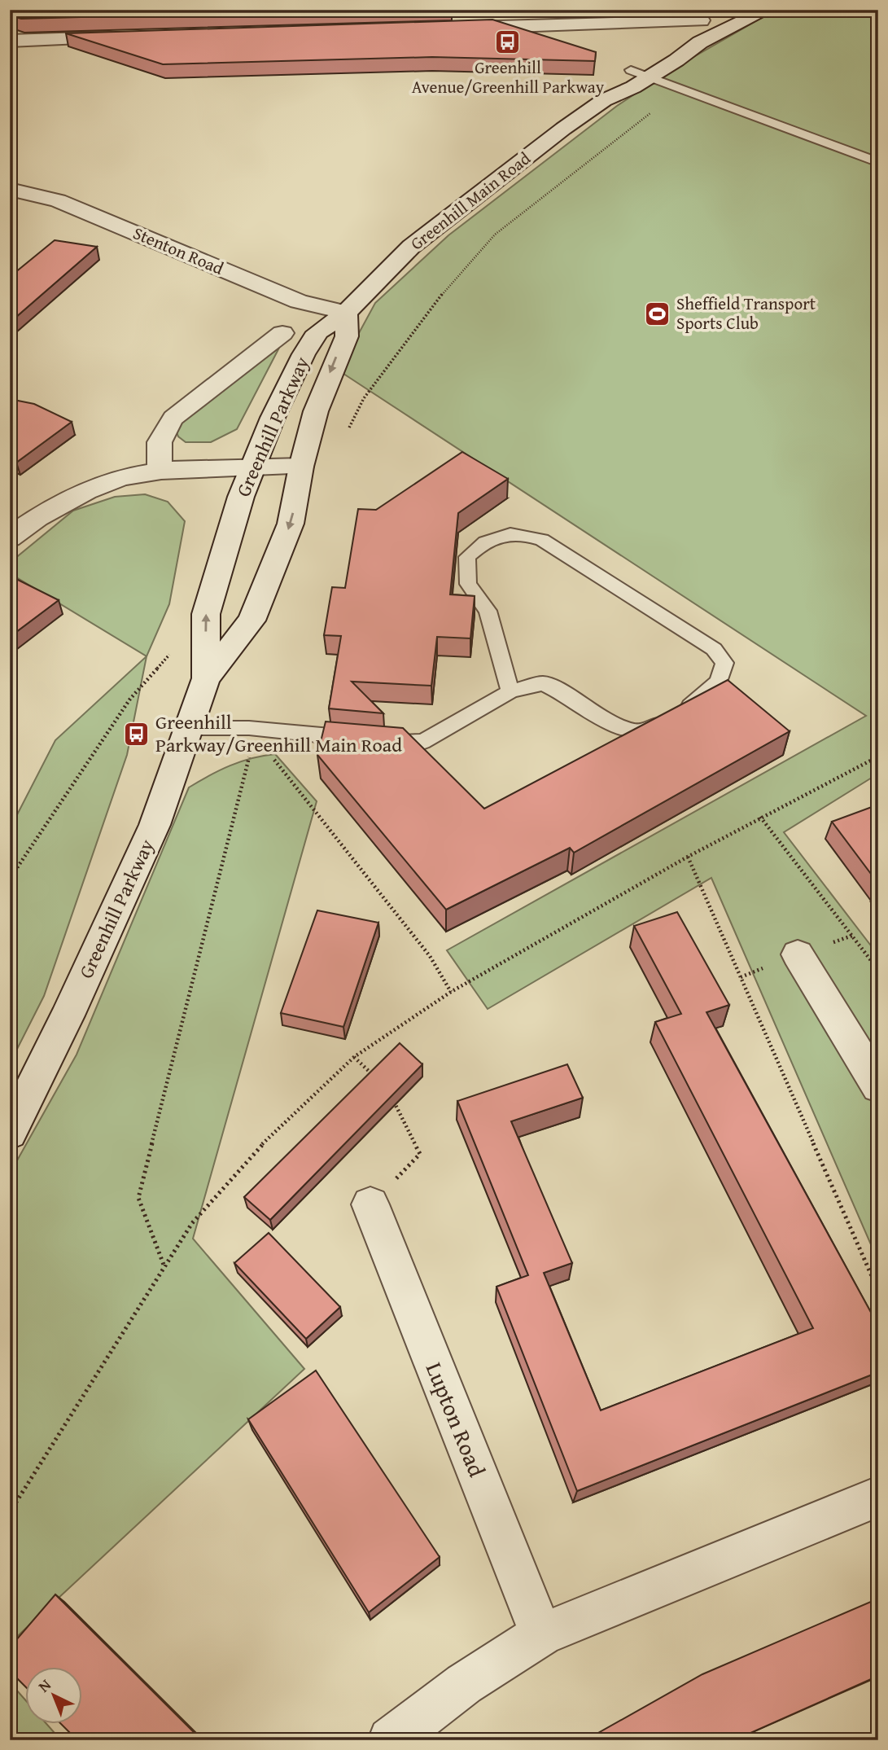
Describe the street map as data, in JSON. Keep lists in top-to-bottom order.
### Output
{
  "streets": {
    "main road": [
      "Greenhill Main Road",
      "Stenton Road",
      "Greenhill Parkway",
      "Lupton Road"
    ]
  },
  "crossings": [
    ["Greenhill Main Road", "Stenton Road"],
    ["Greenhill Main Road", "Greenhill Parkway"],
    ["Stenton Road", "Greenhill Parkway"]
  ],
  "places": {
    "bus stop": ["Greenhill Avenue/Greenhill Parkway", "Greenhill Parkway/Greenhill Main Road"],
    "sports": ["Sheffield Transport Sports Club"]
  },
  "north": "top left"
}
